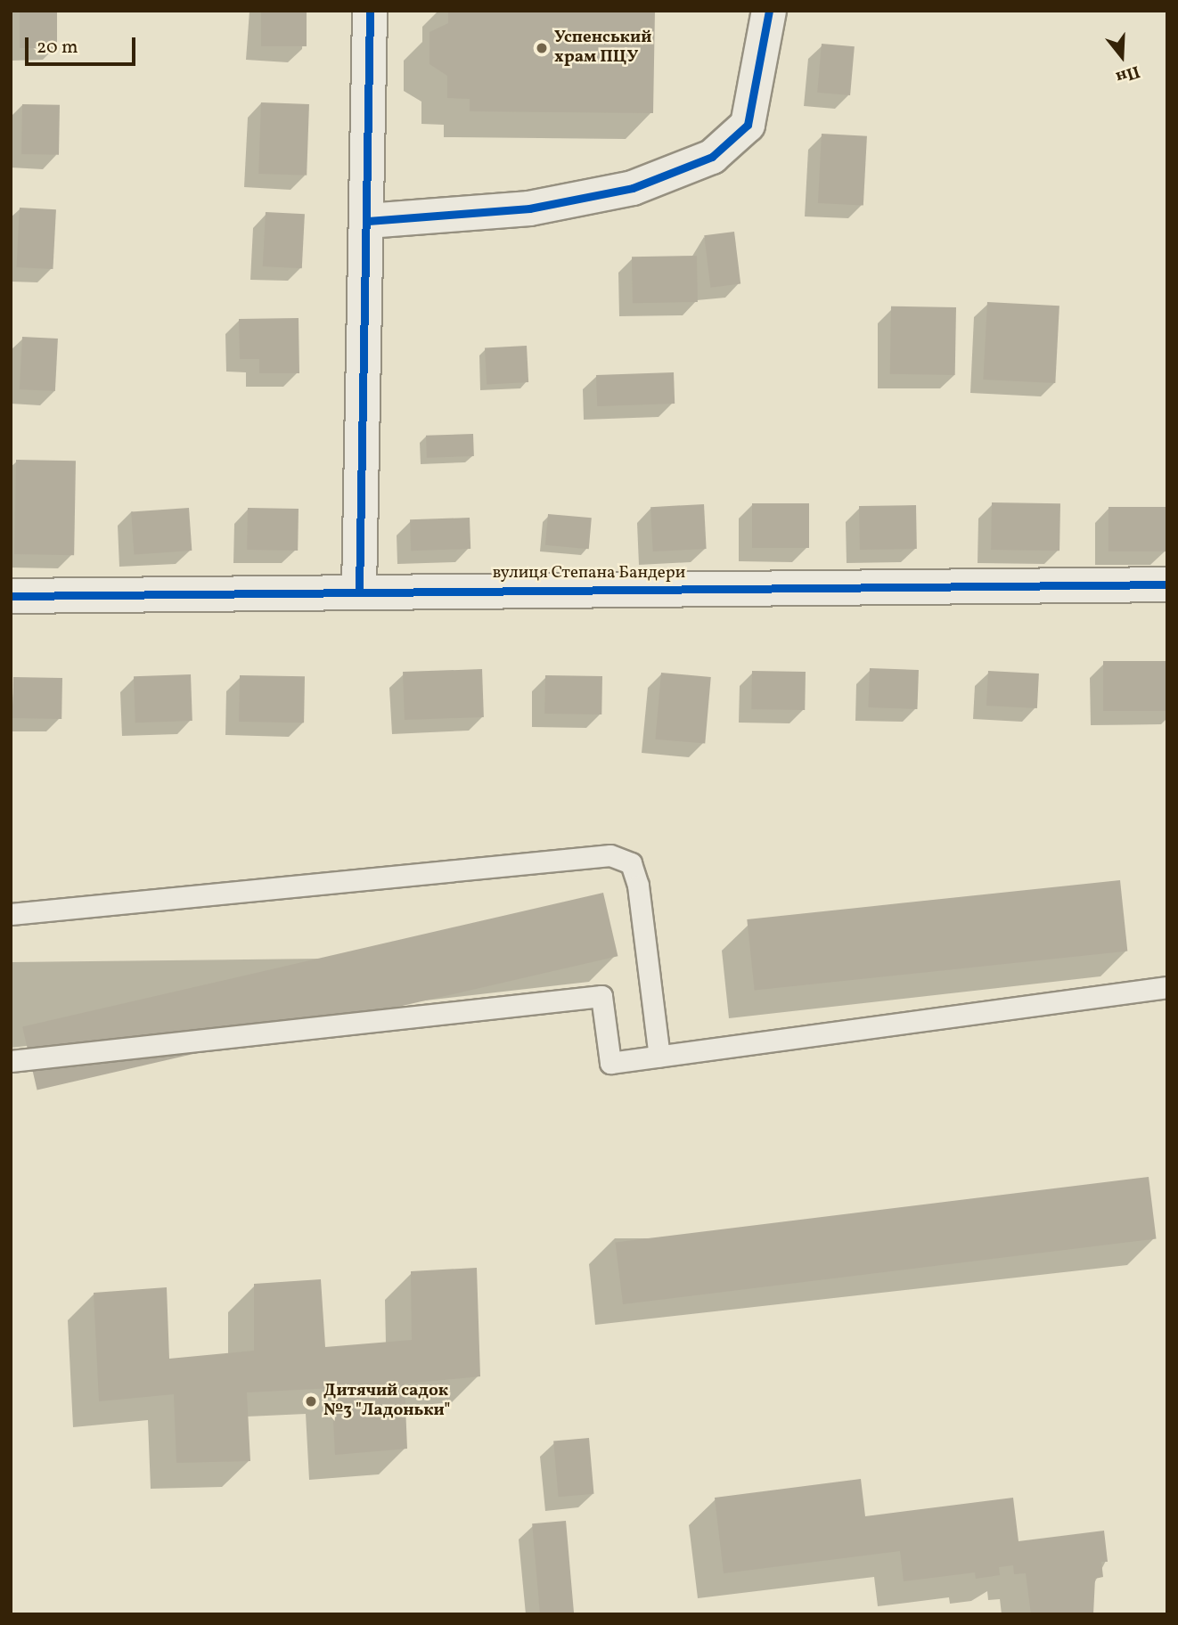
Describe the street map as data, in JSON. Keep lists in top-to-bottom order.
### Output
{
  "streets": {
    "street": ["вулиця Степана Бандери"]
  },
  "places": ["Успенський храм ПЦУ", "Дитячий садок №3 \"Ладоньки\""],
  "scale_bar": "20 m",
  "north": "bottom"
}
